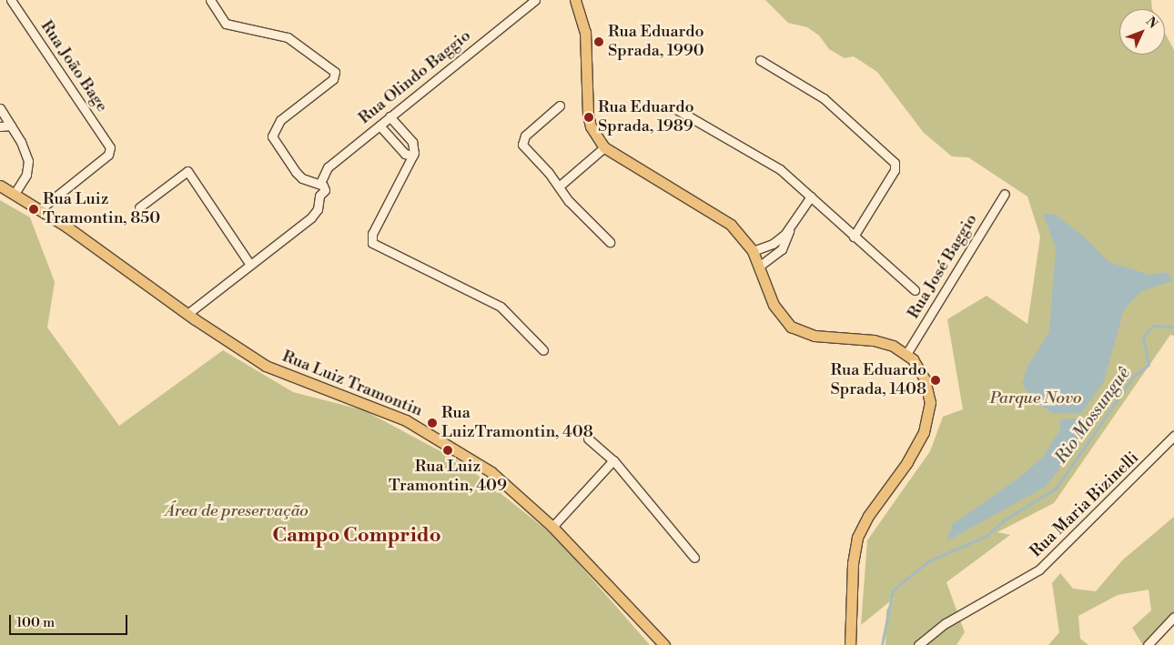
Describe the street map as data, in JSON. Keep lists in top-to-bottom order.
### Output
{
  "streets": {
    "main road": ["Rua Luiz Tramontin"],
    "street": [
      "Rua João Bage",
      "Rua Olindo Baggio",
      "Rua José Baggio",
      "Rua Maria Bizinelli"
    ]
  },
  "crossings": [
    ["Rua João Bage", "Rua Luiz Tramontin"]
  ],
  "districts": ["Campo Comprido"],
  "water": ["Rio Mossunguê"],
  "parks": ["Parque Novo", "Área de preservação"],
  "places": [
    "Rua Eduardo Sprada, 1990",
    "Rua Eduardo Sprada, 1989",
    "Rua Luiz Tramontin, 850",
    "Rua Eduardo Sprada, 1408",
    "Rua LuizTramontin, 408",
    "Rua Luiz Tramontin, 409"
  ],
  "scale_bar": "100 m",
  "north": "top right"
}
